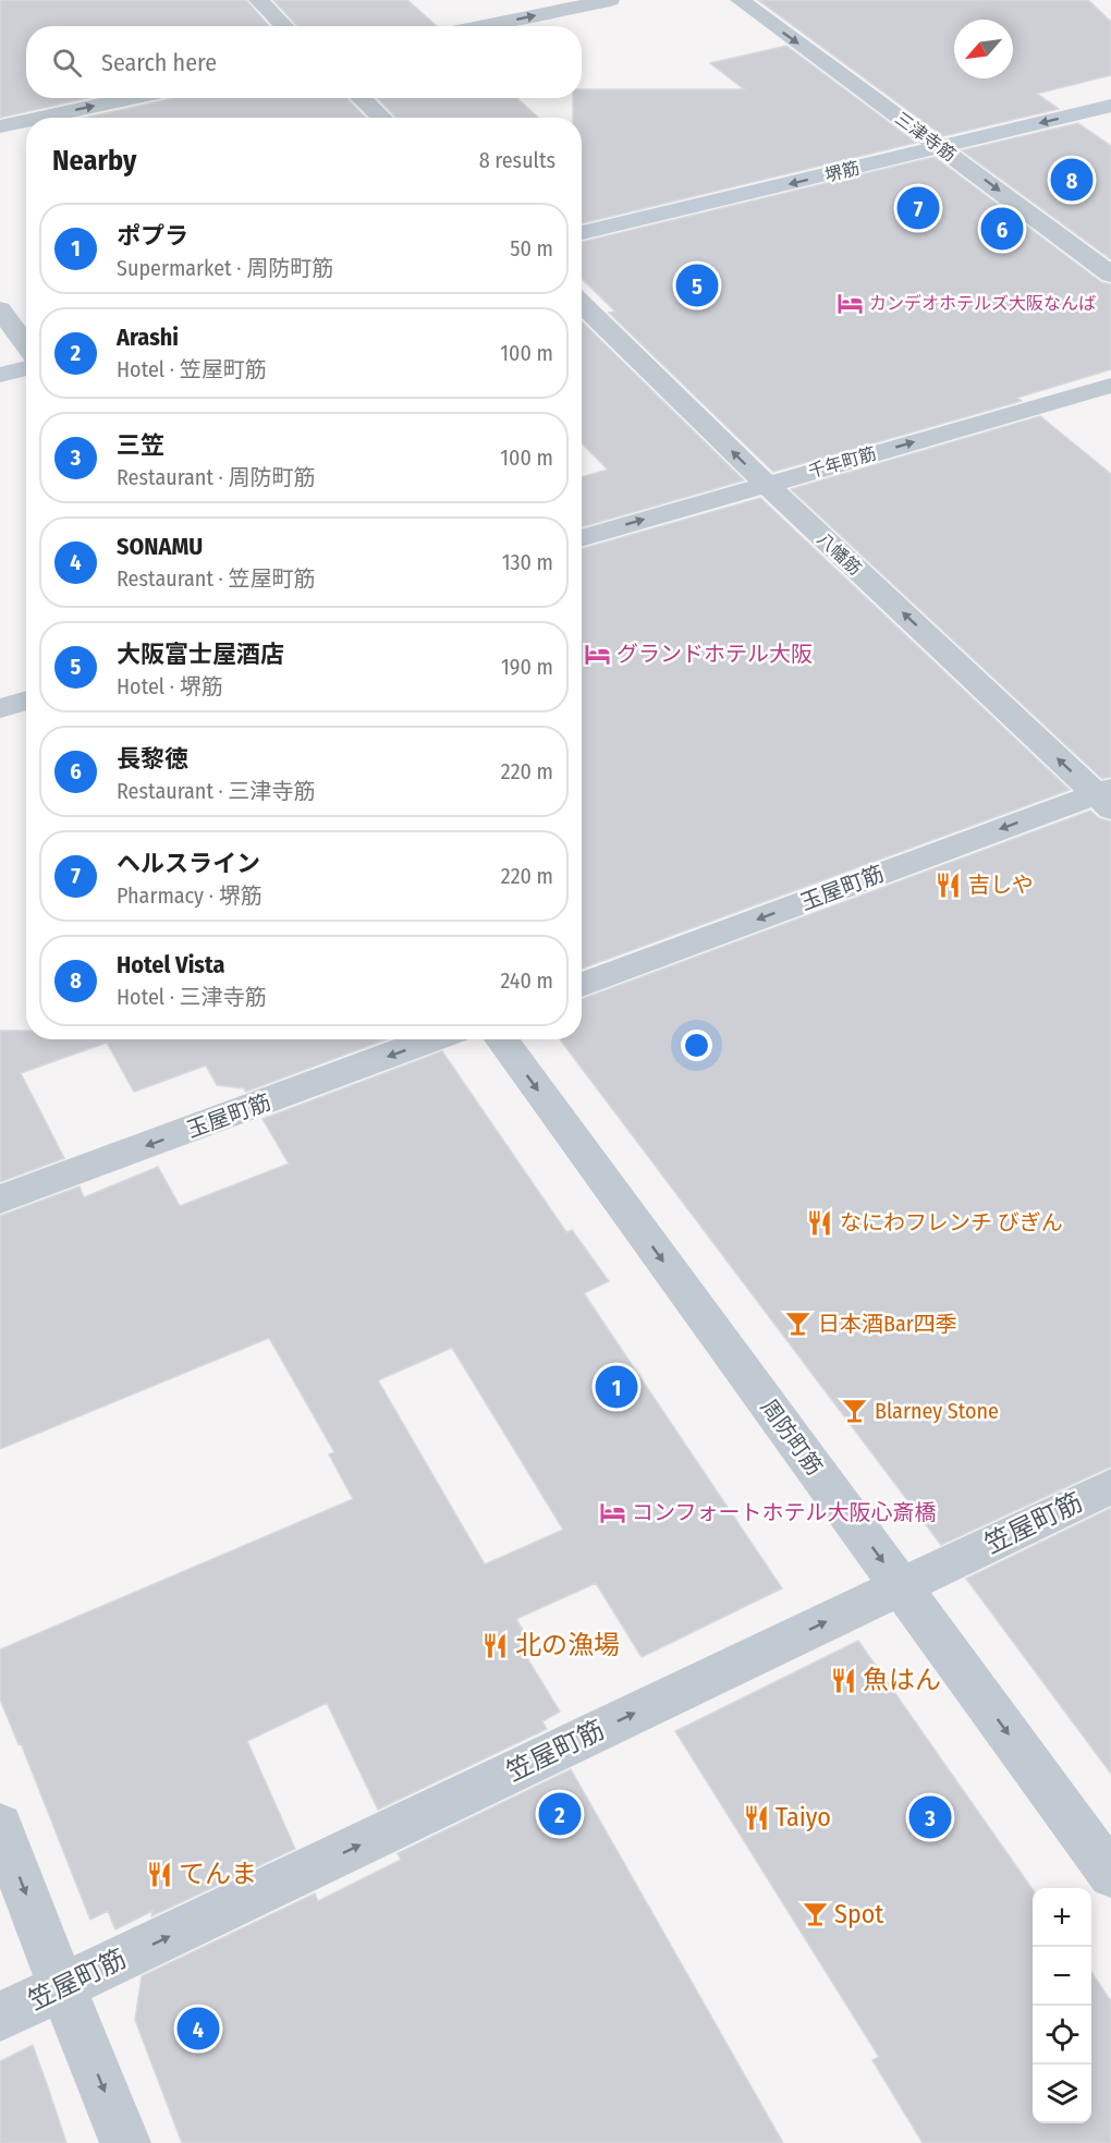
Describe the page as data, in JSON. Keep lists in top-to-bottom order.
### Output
{
  "streets": {
    "main road": ["堺筋"],
    "street": [
      "三津寺筋",
      "千年町筋",
      "八幡筋",
      "玉屋町筋",
      "周防町筋",
      "笠屋町筋"
    ]
  },
  "crossings": [
    ["三津寺筋", "堺筋"],
    ["千年町筋", "八幡筋"],
    ["八幡筋", "玉屋町筋"],
    ["周防町筋", "笠屋町筋"]
  ],
  "one_way": [
    "三津寺筋",
    "堺筋",
    "千年町筋",
    "八幡筋",
    "玉屋町筋",
    "周防町筋",
    "笠屋町筋"
  ],
  "places": {
    "hotel": ["カンデオホテルズ大阪なんば", "グランドホテル大阪", "コンフォートホテル大阪心斎橋"],
    "restaurant": [
      "吉しや",
      "なにわフレンチ びぎん",
      "北の漁場",
      "魚はん",
      "Taiyo",
      "てんま"
    ],
    "bar": ["日本酒Bar四季", "Blarney Stone", "Spot"]
  },
  "north": "bottom left",
  "page": {
    "search": "Search here",
    "heading": ["Nearby", "8 results"],
    "pins": [
      "8",
      "7",
      "6",
      "5",
      "1",
      "2",
      "3",
      "4"
    ],
    "list": [
      {
        "mark": "1",
        "name": "ポプラ",
        "note": "Supermarket · 周防町筋",
        "value": "50 m"
      },
      {
        "mark": "2",
        "name": "Arashi",
        "note": "Hotel · 笠屋町筋",
        "value": "100 m"
      },
      {
        "mark": "3",
        "name": "三笠",
        "note": "Restaurant · 周防町筋",
        "value": "100 m"
      },
      {
        "mark": "4",
        "name": "SONAMU",
        "note": "Restaurant · 笠屋町筋",
        "value": "130 m"
      },
      {
        "mark": "5",
        "name": "大阪富士屋酒店",
        "note": "Hotel · 堺筋",
        "value": "190 m"
      },
      {
        "mark": "6",
        "name": "長黎徳",
        "note": "Restaurant · 三津寺筋",
        "value": "220 m"
      },
      {
        "mark": "7",
        "name": "ヘルスライン",
        "note": "Pharmacy · 堺筋",
        "value": "220 m"
      },
      {
        "mark": "8",
        "name": "Hotel Vista",
        "note": "Hotel · 三津寺筋",
        "value": "240 m"
      }
    ],
    "map_buttons": ["+", "−"]
  }
}
